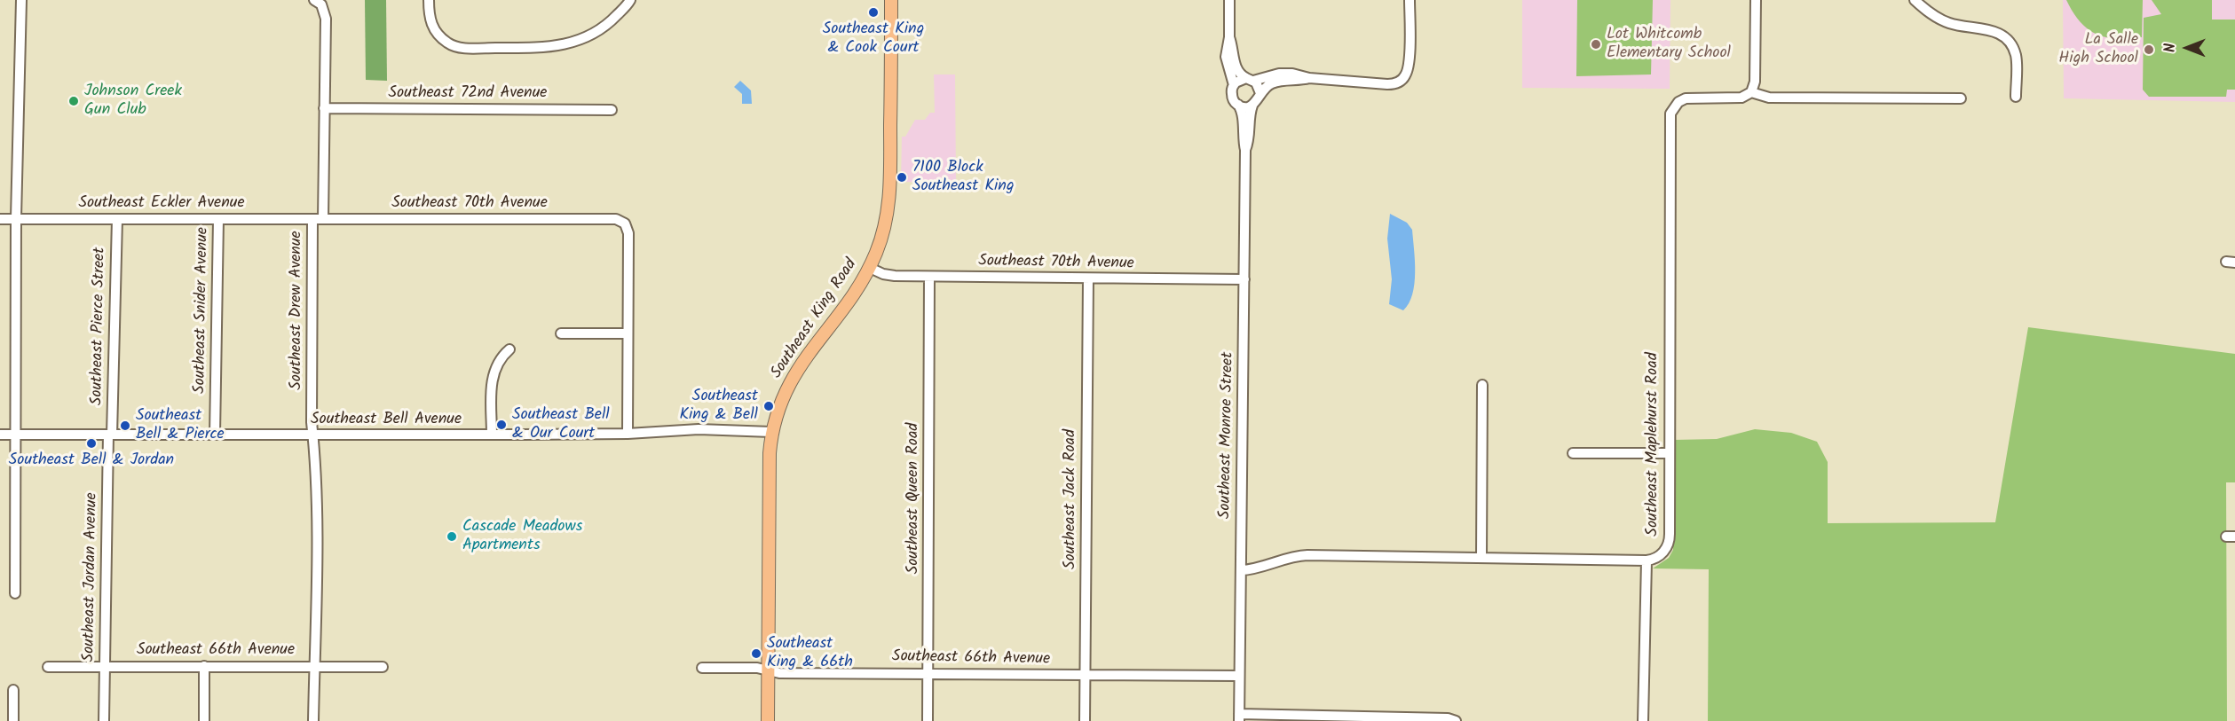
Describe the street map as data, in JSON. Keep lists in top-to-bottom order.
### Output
{
  "streets": {
    "main road": ["Southeast King Road"],
    "street": [
      "Southeast 72nd Avenue",
      "Southeast Eckler Avenue",
      "Southeast 70th Avenue",
      "Southeast Snider Avenue",
      "Southeast Drew Avenue",
      "Southeast Pierce Street",
      "Southeast Bell Avenue",
      "Southeast Monroe Street",
      "Southeast Maplehurst Road",
      "Southeast Queen Road",
      "Southeast Jack Road",
      "Southeast Jordan Avenue",
      "Southeast 66th Avenue"
    ]
  },
  "crossings": [
    ["Southeast 72nd Avenue", "Southeast Drew Avenue"],
    ["Southeast Eckler Avenue", "Southeast 70th Avenue"],
    ["Southeast Eckler Avenue", "Southeast Snider Avenue"],
    ["Southeast Eckler Avenue", "Southeast Drew Avenue"],
    ["Southeast Eckler Avenue", "Southeast Pierce Street"],
    ["Southeast 70th Avenue", "Southeast Drew Avenue"],
    ["Southeast 70th Avenue", "Southeast King Road"],
    ["Southeast 70th Avenue", "Southeast Monroe Street"],
    ["Southeast 70th Avenue", "Southeast Queen Road"],
    ["Southeast 70th Avenue", "Southeast Jack Road"],
    ["Southeast Snider Avenue", "Southeast Bell Avenue"],
    ["Southeast Drew Avenue", "Southeast Bell Avenue"],
    ["Southeast Drew Avenue", "Southeast 66th Avenue"],
    ["Southeast King Road", "Southeast Bell Avenue"],
    ["Southeast King Road", "Southeast 66th Avenue"],
    ["Southeast Pierce Street", "Southeast Bell Avenue"],
    ["Southeast Pierce Street", "Southeast Jordan Avenue"],
    ["Southeast Bell Avenue", "Southeast Jordan Avenue"],
    ["Southeast Monroe Street", "Southeast 66th Avenue"],
    ["Southeast Queen Road", "Southeast 66th Avenue"],
    ["Southeast Jack Road", "Southeast 66th Avenue"],
    ["Southeast Jordan Avenue", "Southeast 66th Avenue"]
  ],
  "places": [
    "Southeast King & Cook Court",
    "Lot Whitcomb Elementary School",
    "La Salle High School",
    "Johnson Creek Gun Club",
    "7100 Block Southeast King",
    "Southeast King & Bell",
    "Southeast Bell & Our Court",
    "Southeast Bell & Pierce",
    "Southeast Bell & Jordan",
    "Cascade Meadows Apartments",
    "Southeast King & 66th"
  ],
  "north": "left"
}
